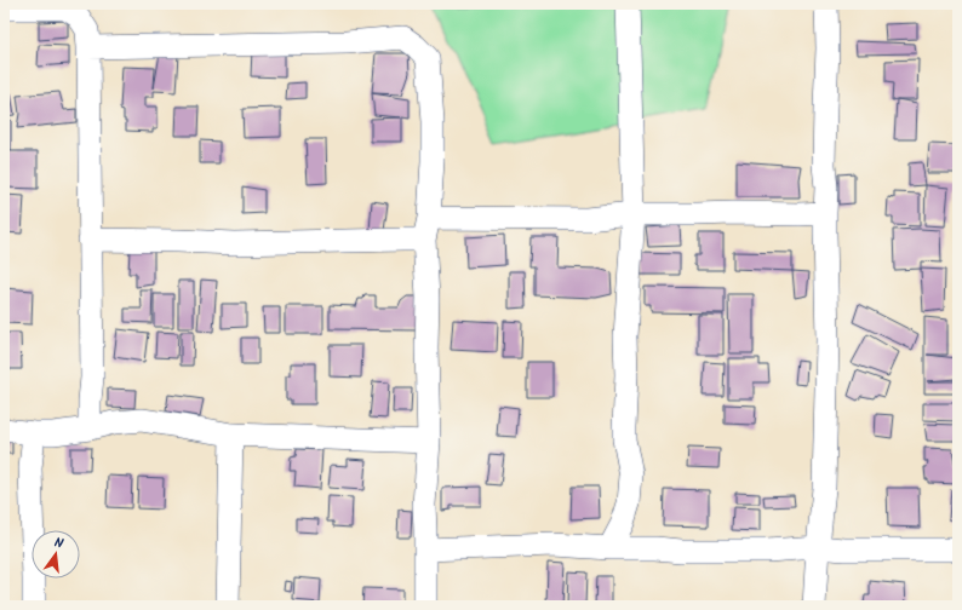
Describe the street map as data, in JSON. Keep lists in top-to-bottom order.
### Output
{
  "north": "top"
}
